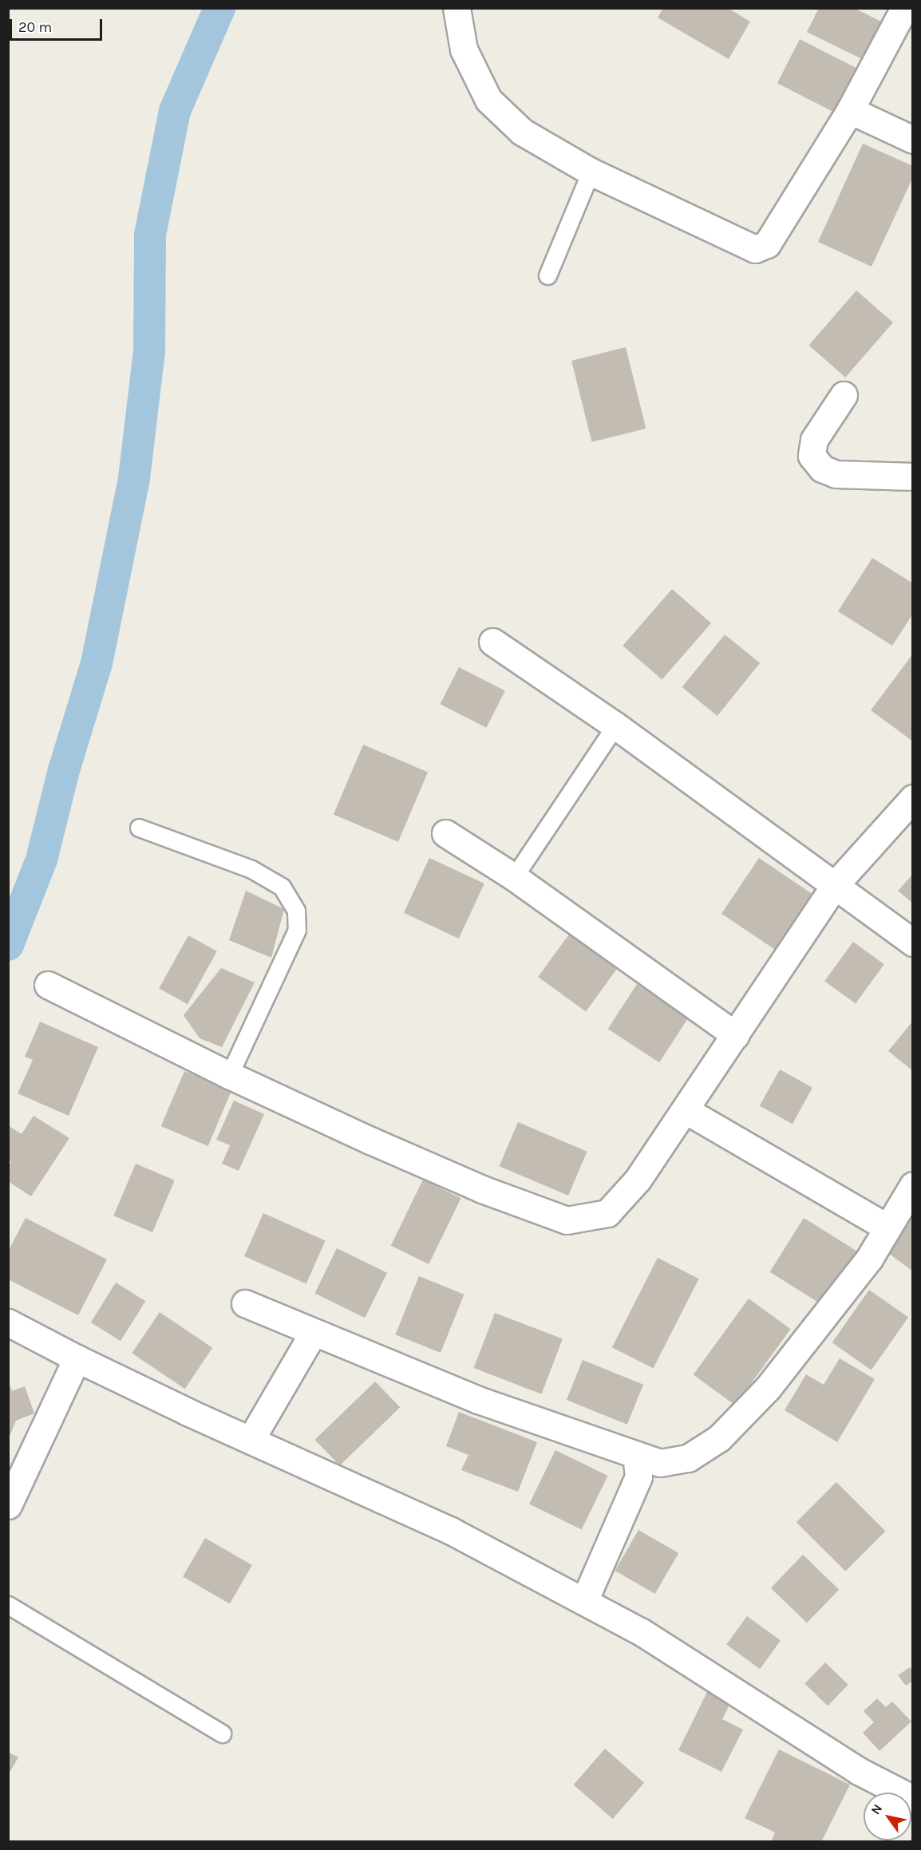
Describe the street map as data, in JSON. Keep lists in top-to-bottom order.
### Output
{
  "scale_bar": "20 m",
  "north": "top left"
}
